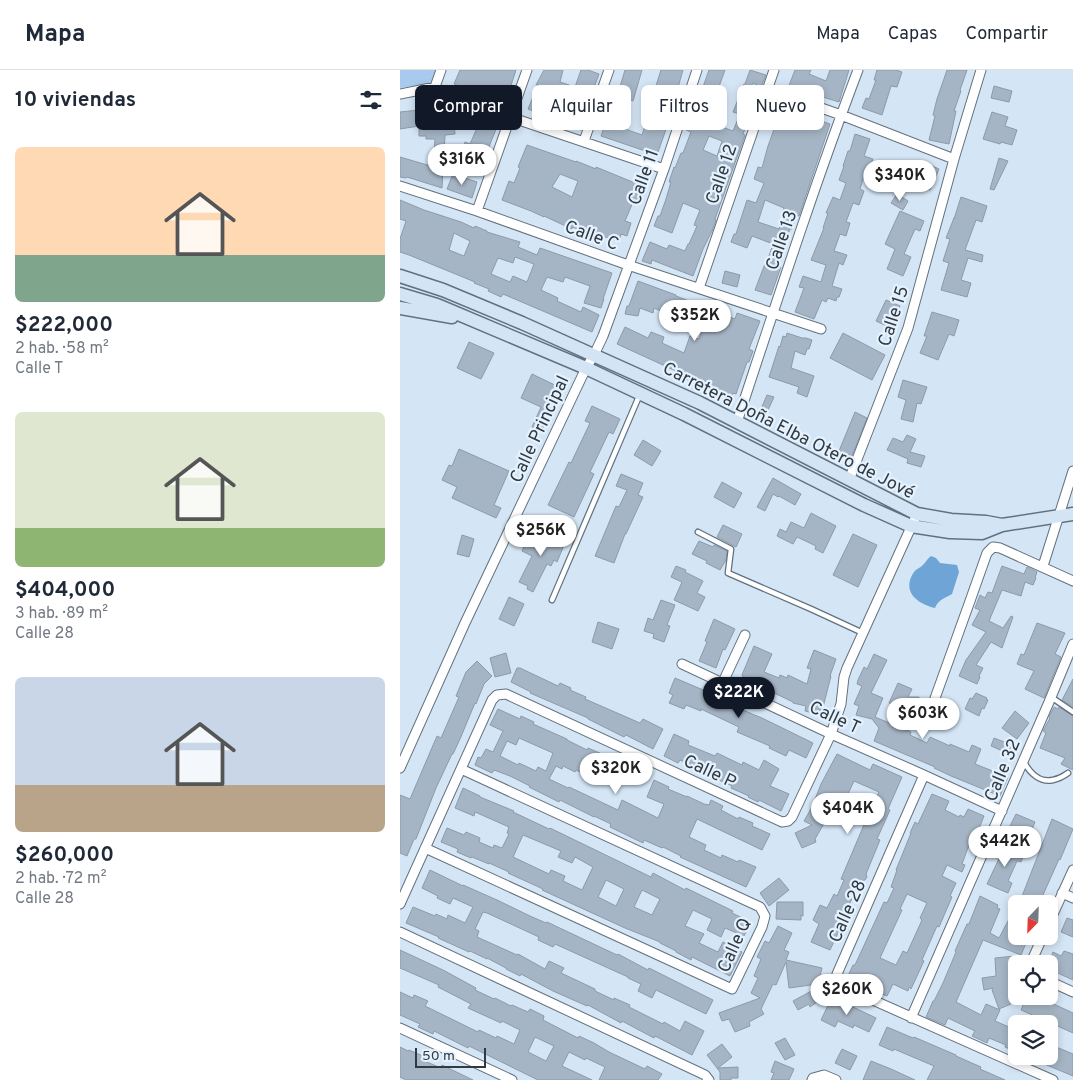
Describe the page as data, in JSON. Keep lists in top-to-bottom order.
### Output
{
  "streets": {
    "street": [
      "Calle 12",
      "Calle 11",
      "Calle C",
      "Calle 13",
      "Calle 15",
      "Calle Principal",
      "Carretera Doña Elba Otero de Jové",
      "Calle T",
      "Calle 32",
      "Calle P",
      "Calle 28",
      "Calle Q"
    ]
  },
  "crossings": [
    ["Calle 12", "Calle C"],
    ["Calle 11", "Calle C"],
    ["Calle 11", "Calle Principal"],
    ["Calle C", "Calle 13"],
    ["Calle C", "Calle Principal"],
    ["Calle 13", "Carretera Doña Elba Otero de Jové"],
    ["Calle 15", "Carretera Doña Elba Otero de Jové"],
    ["Calle Principal", "Carretera Doña Elba Otero de Jové"],
    ["Carretera Doña Elba Otero de Jové", "Calle P"],
    ["Calle T", "Calle 32"],
    ["Calle T", "Calle P"],
    ["Calle T", "Calle 28"],
    ["Calle 32", "Calle 28"],
    ["Calle P", "Calle Q"]
  ],
  "scale_bar": "50 m",
  "north": "bottom left",
  "page": {
    "header": "Mapa",
    "nav": ["Mapa", "Capas", "Compartir"],
    "heading": "10 viviendas",
    "chip": [
      "Comprar",
      "Alquilar",
      "Filtros",
      "Nuevo"
    ],
    "list": [
      {
        "name": "$222,000",
        "note": "2 hab. · 58 m² · Calle T"
      },
      {
        "name": "$404,000",
        "note": "3 hab. · 89 m² · Calle 28"
      },
      {
        "name": "$260,000",
        "note": "2 hab. · 72 m² · Calle 28"
      }
    ],
    "price": [
      "$316K",
      "$340K",
      "$352K",
      "$256K",
      "$222K",
      "$603K",
      "$320K",
      "$404K",
      "$442K",
      "$260K"
    ],
    "scale": "50 m"
  }
}
